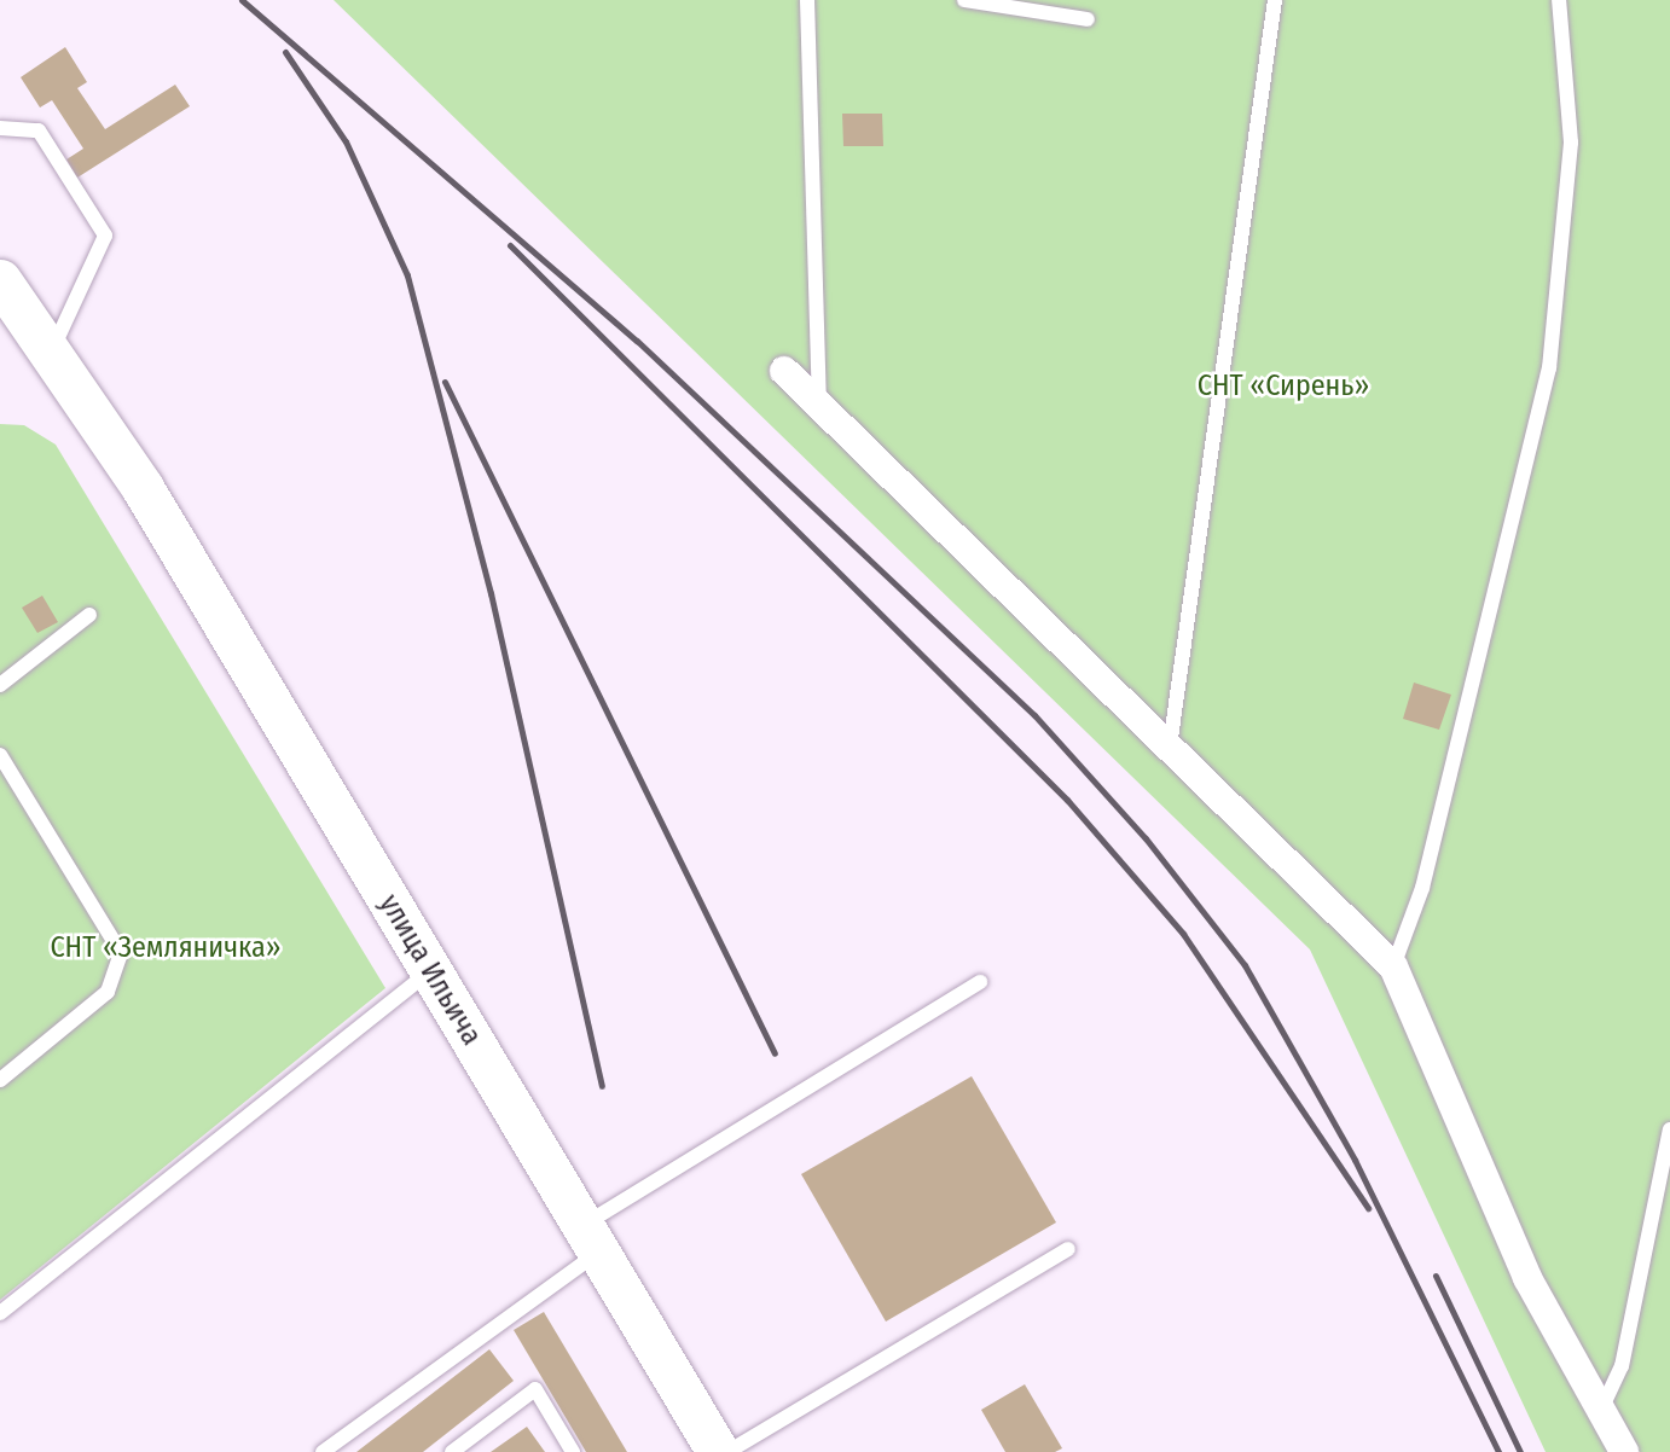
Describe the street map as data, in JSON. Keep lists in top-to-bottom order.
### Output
{
  "streets": {
    "main road": ["улица Ильича"]
  },
  "parks": ["СНТ «Сирень»", "СНТ «Земляничка»"]
}
